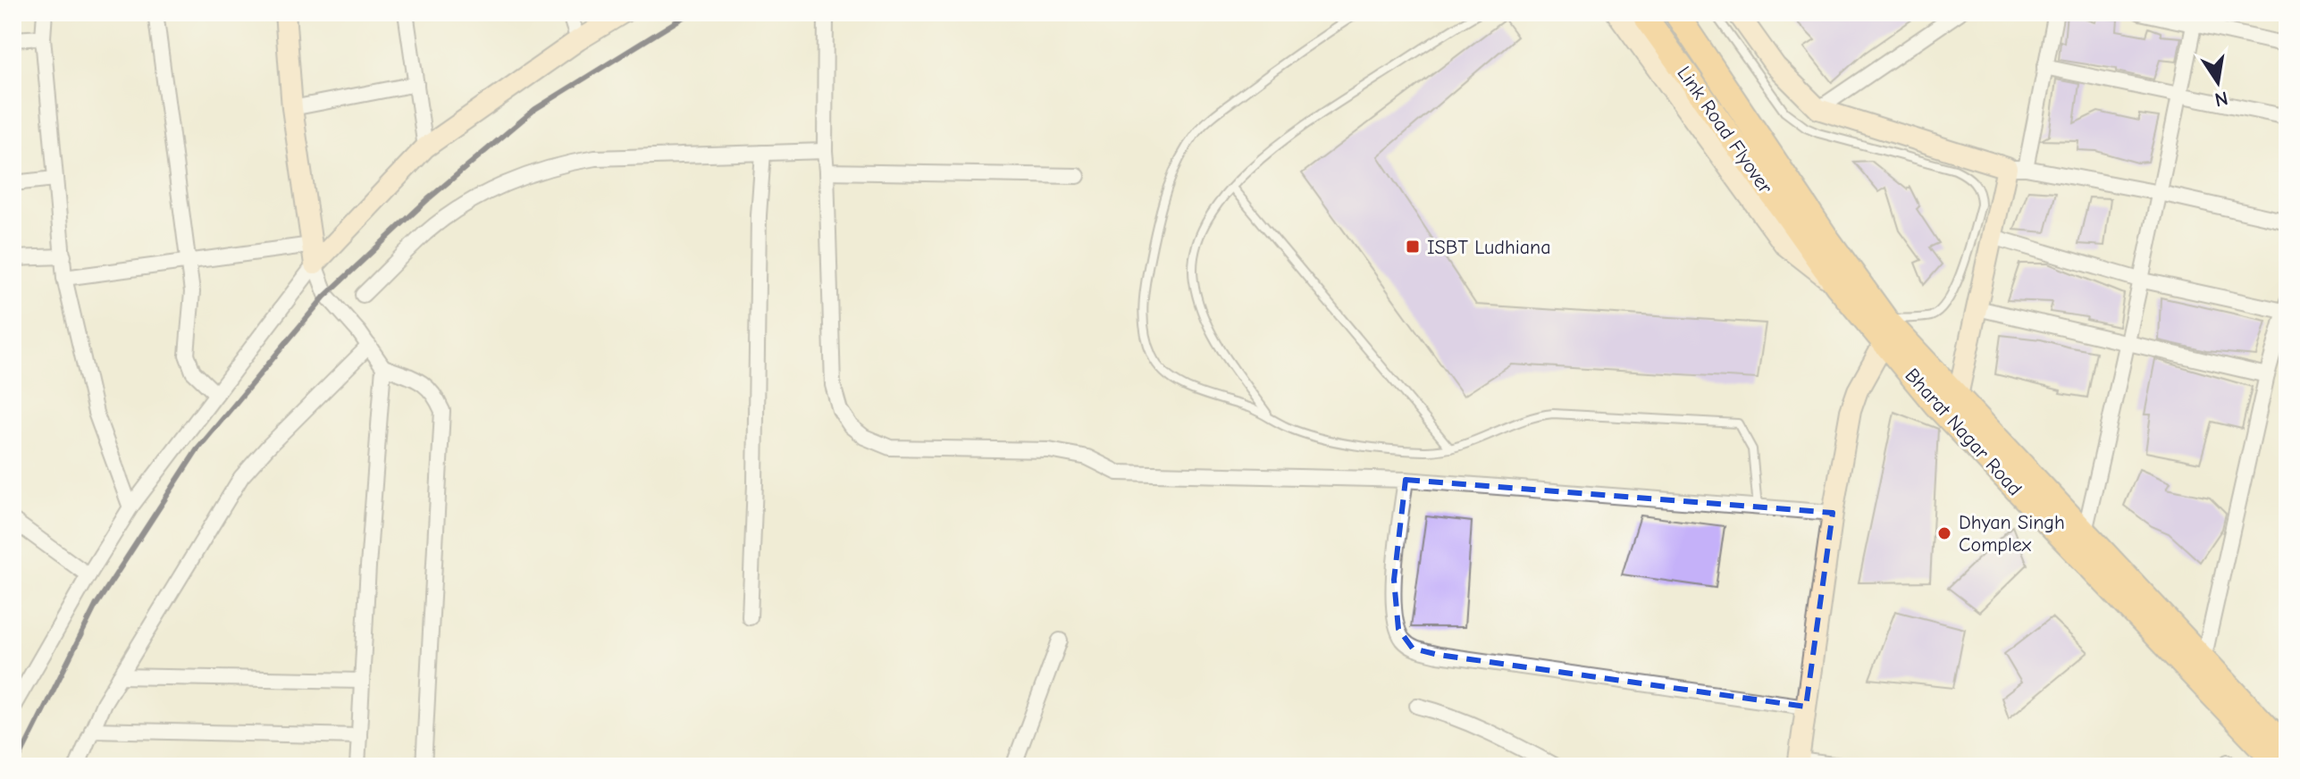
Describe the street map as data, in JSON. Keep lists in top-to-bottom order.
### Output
{
  "streets": {
    "main road": ["Link Road Flyover", "Bharat Nagar Road"]
  },
  "crossings": [
    ["Link Road Flyover", "Bharat Nagar Road"]
  ],
  "places": {
    "transit": ["ISBT Ludhiana"],
    "other": ["Dhyan Singh Complex"]
  },
  "north": "bottom"
}
